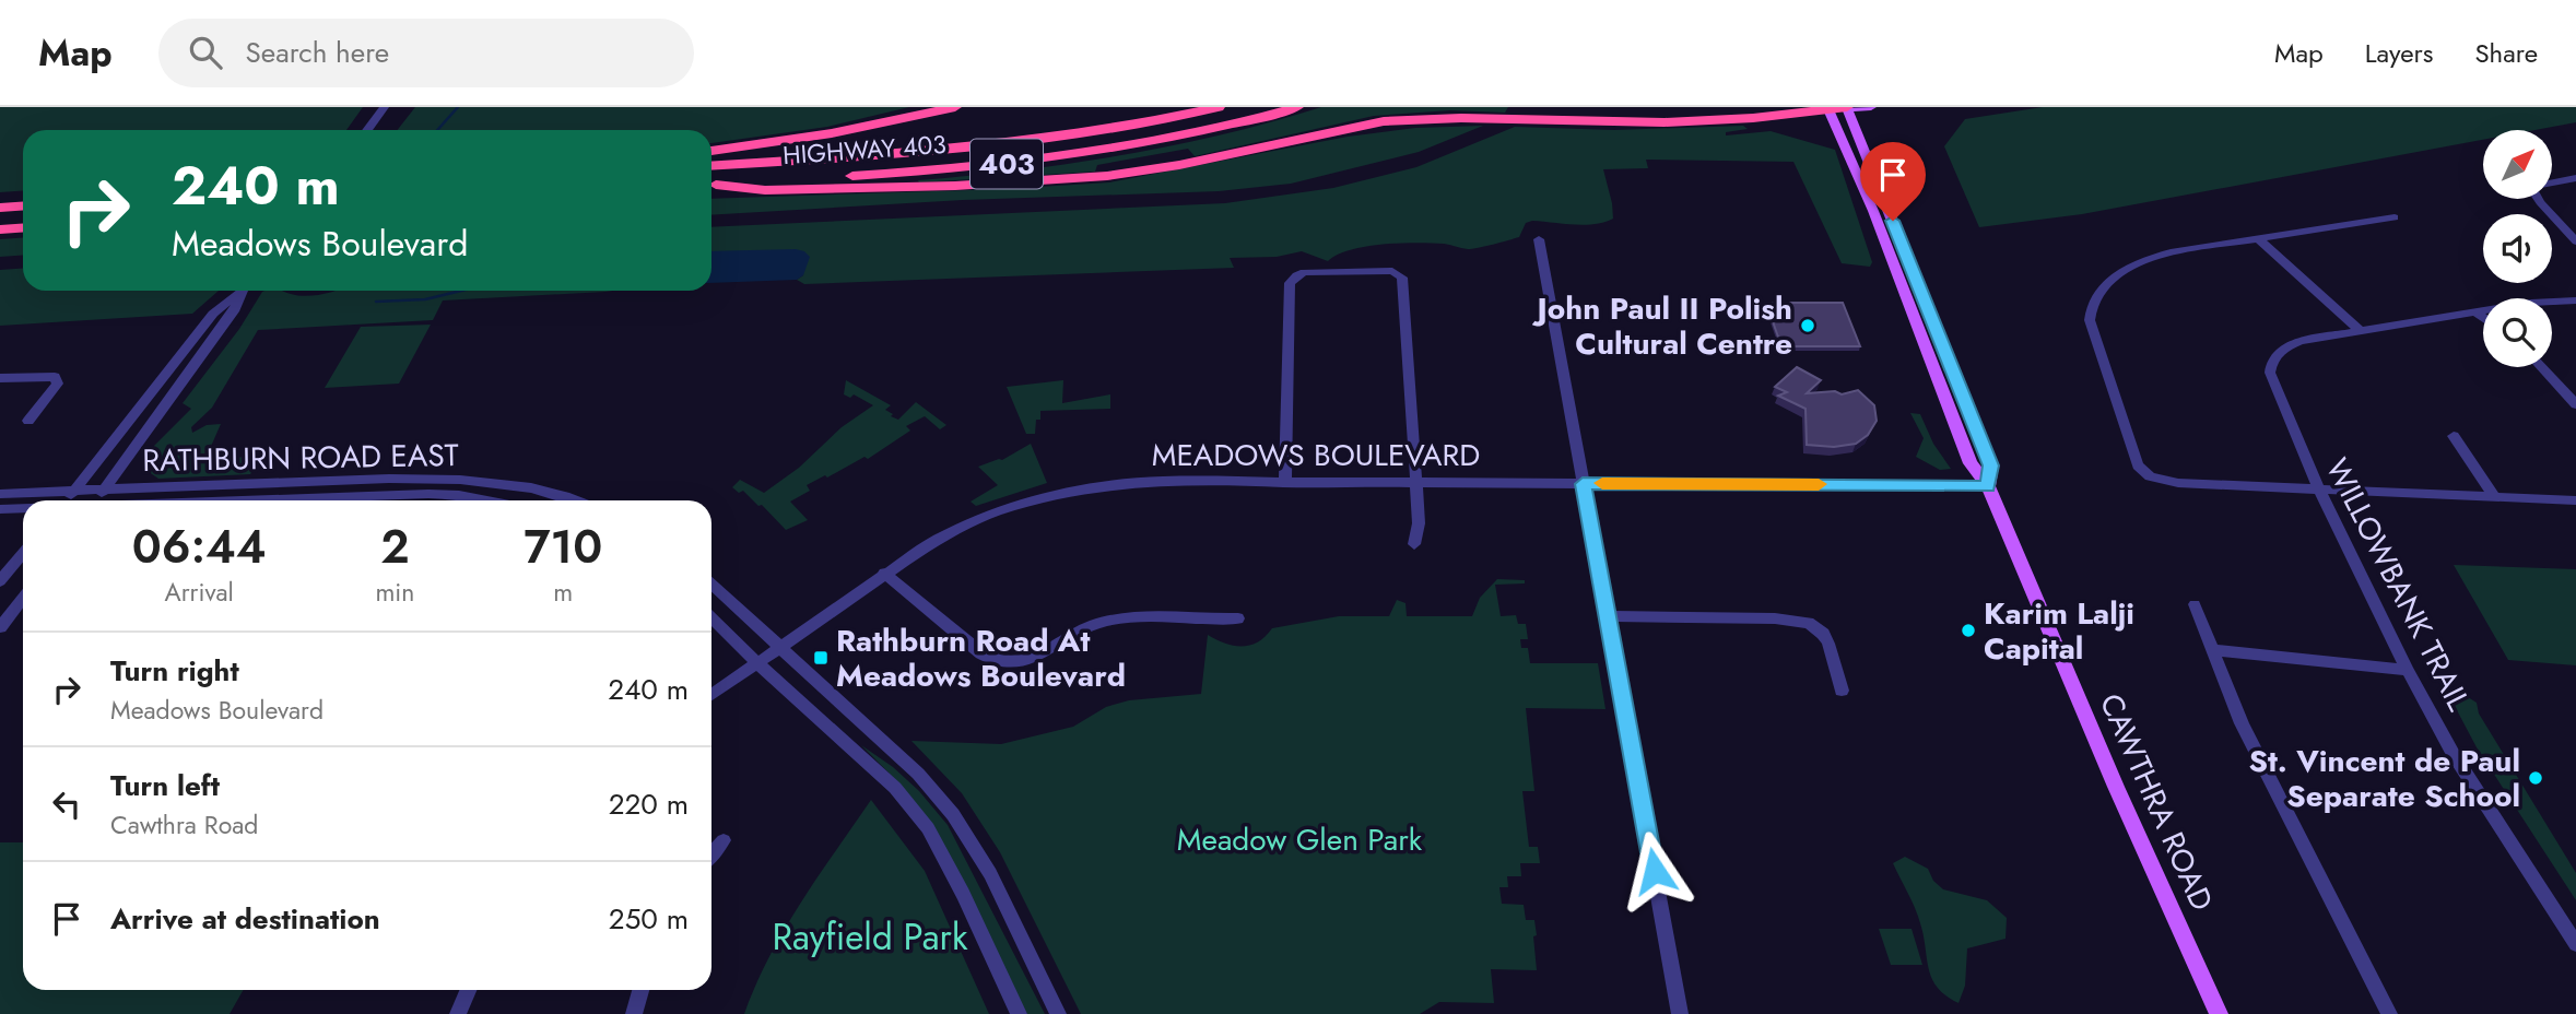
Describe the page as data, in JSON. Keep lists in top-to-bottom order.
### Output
{
  "streets": {
    "highway": ["HIGHWAY 403", "403"],
    "main road": ["CAWTHRA ROAD"],
    "street": ["MEADOWS BOULEVARD", "RATHBURN ROAD EAST", "WILLOWBANK TRAIL"]
  },
  "crossings": [
    ["MEADOWS BOULEVARD", "CAWTHRA ROAD"]
  ],
  "parks": ["Meadow Glen Park", "Rayfield Park"],
  "places": {
    "other": ["John Paul II Polish Cultural Centre", "Karim Lalji Capital", "St. Vincent de Paul Separate School"],
    "transit": ["Rathburn Road At Meadows Boulevard"]
  },
  "north": "top right",
  "page": {
    "header": "Map",
    "search": "Search here",
    "nav": ["Map", "Layers", "Share"],
    "turn": ["240 m", "Meadows Boulevard"],
    "eta": [
      "06:44",
      "Arrival",
      "2",
      "min",
      "710",
      "m"
    ],
    "list": [
      {
        "name": "Turn right",
        "note": "Meadows Boulevard",
        "value": "240 m"
      },
      {
        "name": "Turn left",
        "note": "Cawthra Road",
        "value": "220 m"
      },
      {
        "name": "Arrive at destination",
        "value": "250 m"
      }
    ]
  }
}
